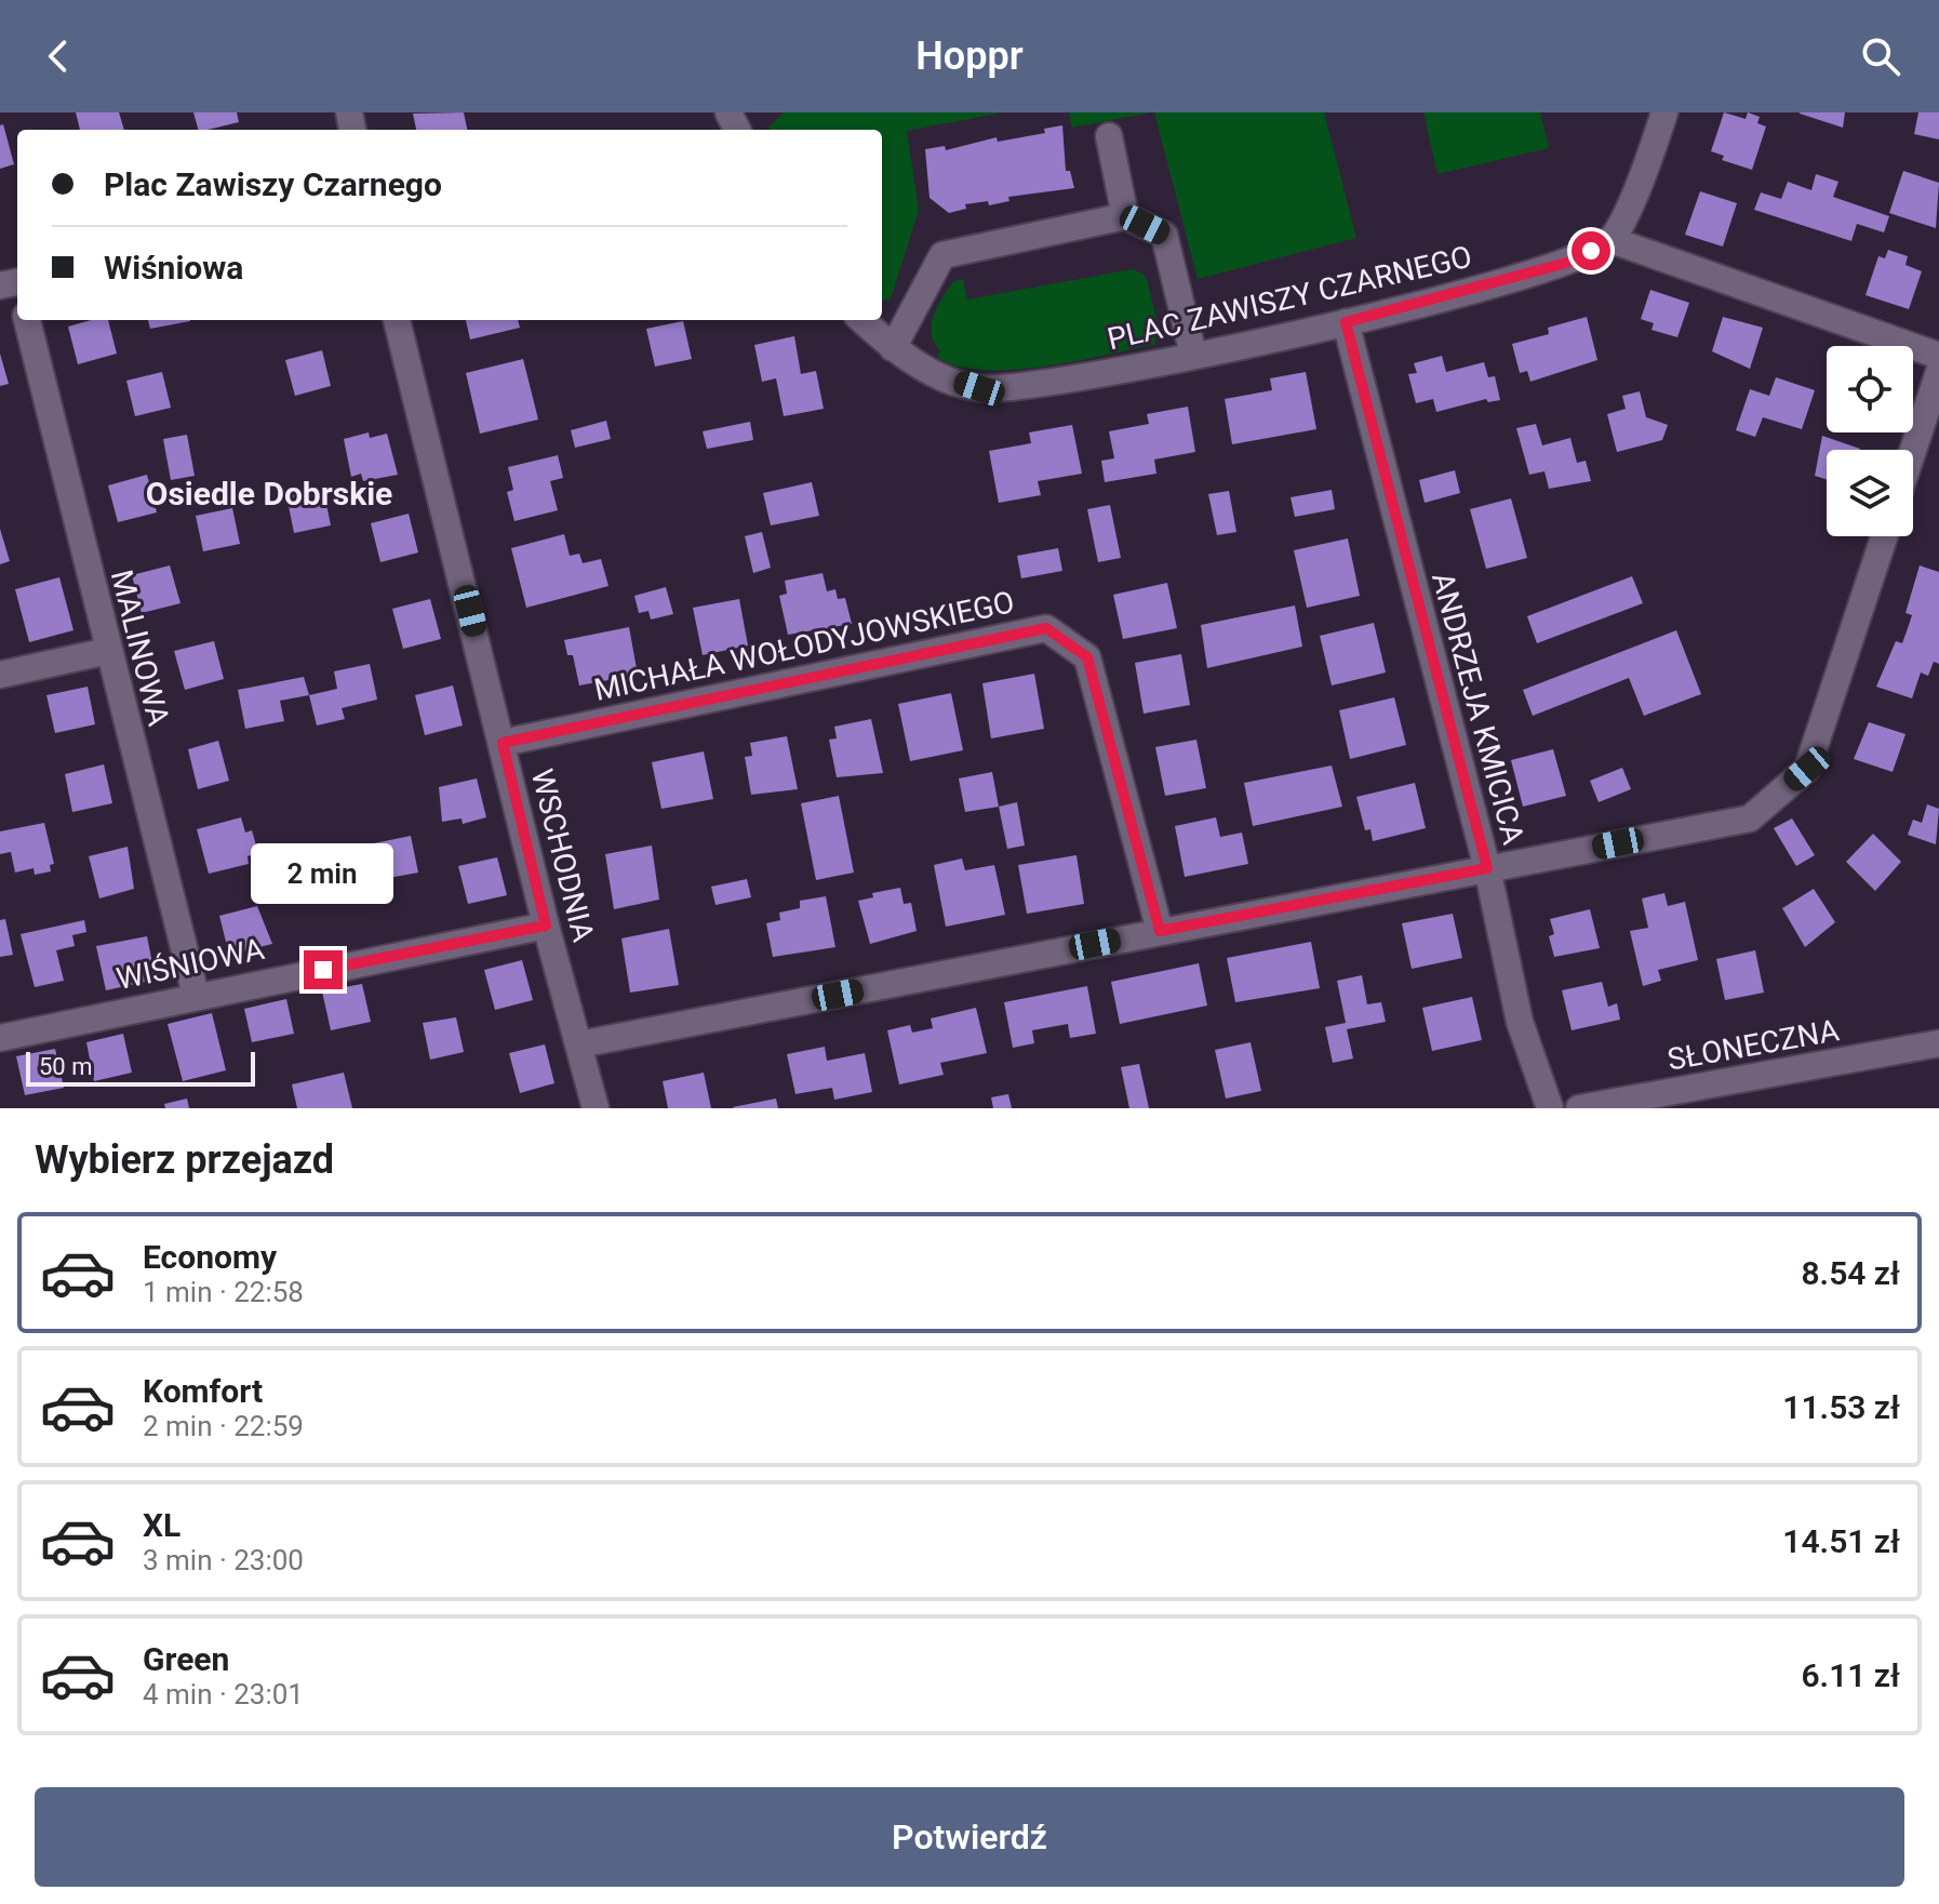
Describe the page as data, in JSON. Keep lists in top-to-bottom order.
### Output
{
  "streets": {
    "street": [
      "PLAC ZAWISZY CZARNEGO",
      "MICHAŁA WOŁODYJOWSKIEGO",
      "MALINOWA",
      "ANDRZEJA KMICICA",
      "WSCHODNIA",
      "WIŚNIOWA",
      "SŁONECZNA"
    ]
  },
  "crossings": [
    ["PLAC ZAWISZY CZARNEGO", "ANDRZEJA KMICICA"],
    ["MICHAŁA WOŁODYJOWSKIEGO", "WSCHODNIA"],
    ["MALINOWA", "WIŚNIOWA"],
    ["WSCHODNIA", "WIŚNIOWA"]
  ],
  "districts": ["Osiedle Dobrskie"],
  "scale_bar": "50 m",
  "page": {
    "header": "Hoppr",
    "banner": ["Plac Zawiszy Czarnego", "Wiśniowa"],
    "bubble": "2 min",
    "scale": "50 m",
    "heading": "Wybierz przejazd",
    "list": [
      {
        "name": "Economy",
        "note": "1 min · 22:58",
        "value": "8.54 zł"
      },
      {
        "name": "Komfort",
        "note": "2 min · 22:59",
        "value": "11.53 zł"
      },
      {
        "name": "XL",
        "note": "3 min · 23:00",
        "value": "14.51 zł"
      },
      {
        "name": "Green",
        "note": "4 min · 23:01",
        "value": "6.11 zł"
      }
    ],
    "buttons": "Potwierdź"
  }
}
